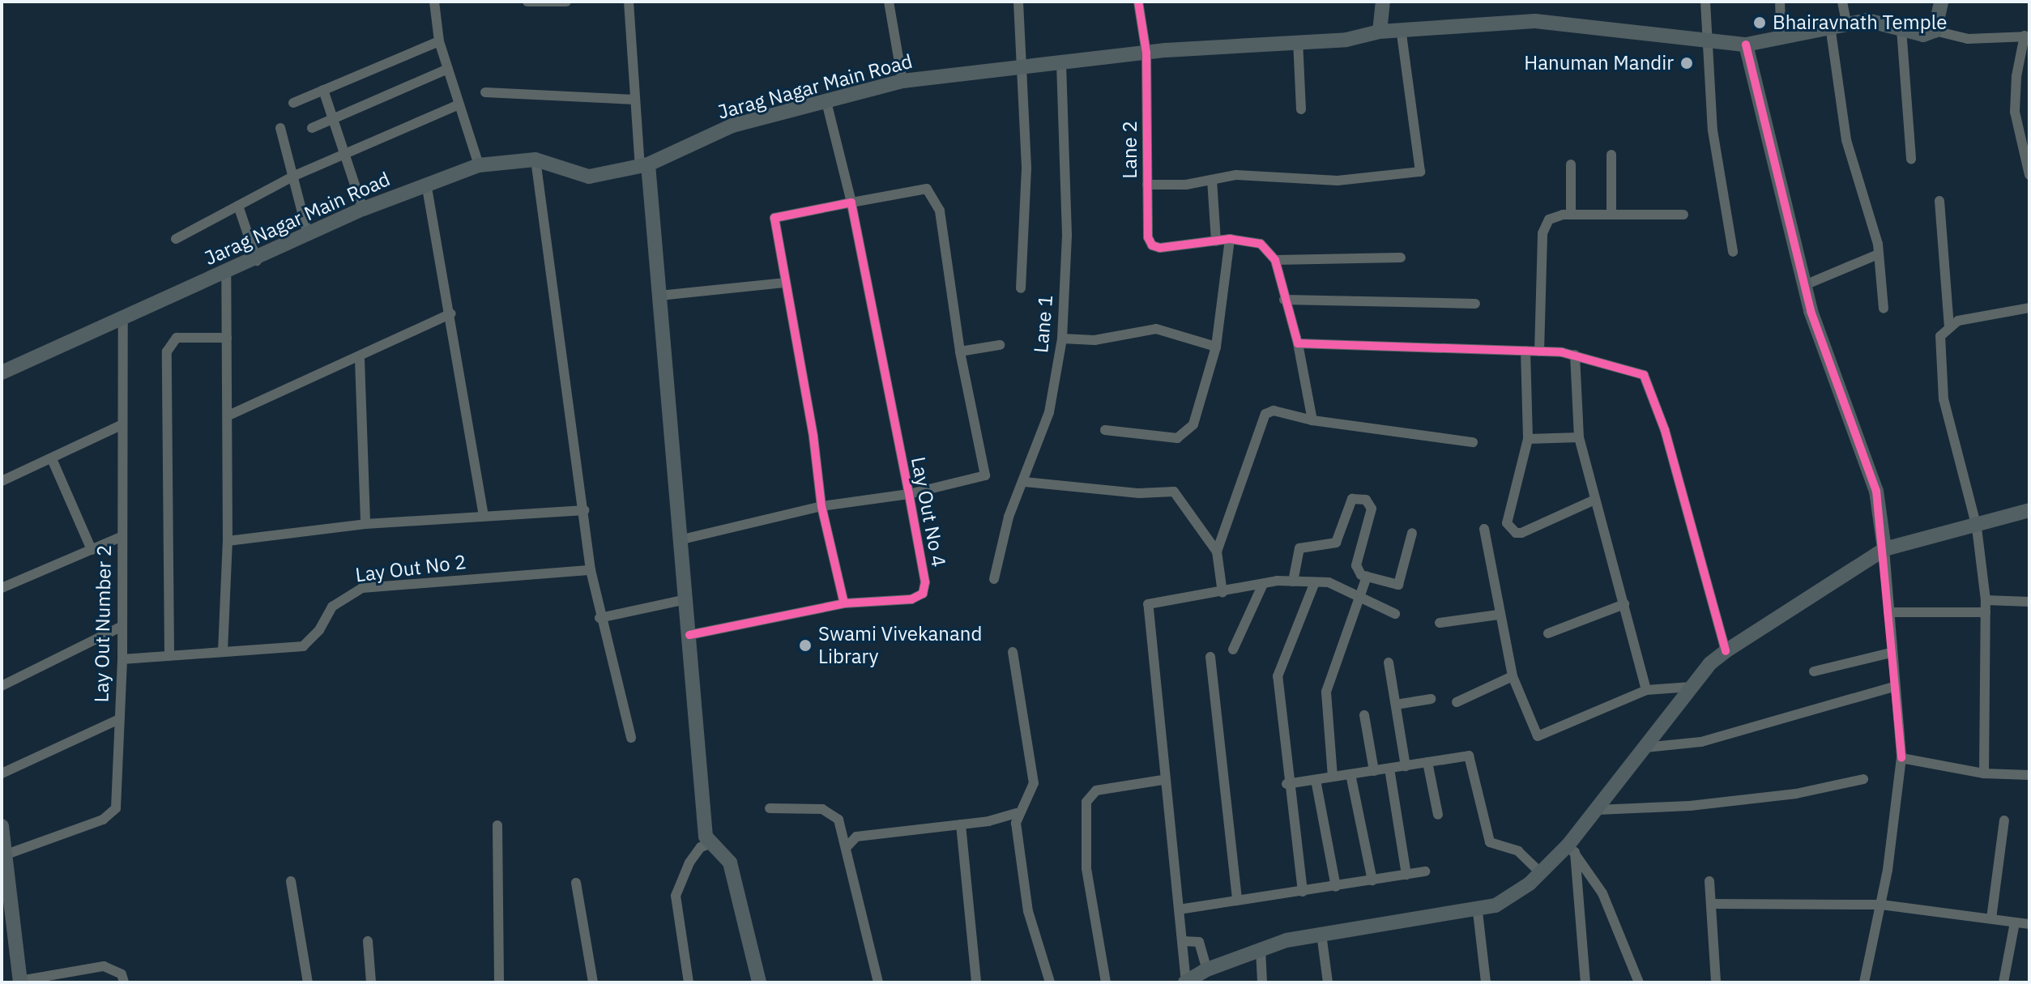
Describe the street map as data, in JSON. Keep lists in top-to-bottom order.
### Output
{
  "streets": {
    "main road": ["Jarag Nagar Main Road"],
    "street": [
      "Lane 2",
      "Lane 1",
      "Lay Out No 4",
      "Lay Out No 2",
      "Lay Out Number 2"
    ]
  },
  "crossings": [
    ["Jarag Nagar Main Road", "Lane 2"],
    ["Jarag Nagar Main Road", "Lane 1"],
    ["Jarag Nagar Main Road", "Lay Out No 4"],
    ["Jarag Nagar Main Road", "Lay Out Number 2"]
  ],
  "places": ["Bhairavnath Temple", "Hanuman Mandir", "Swami Vivekanand Library"]
}
